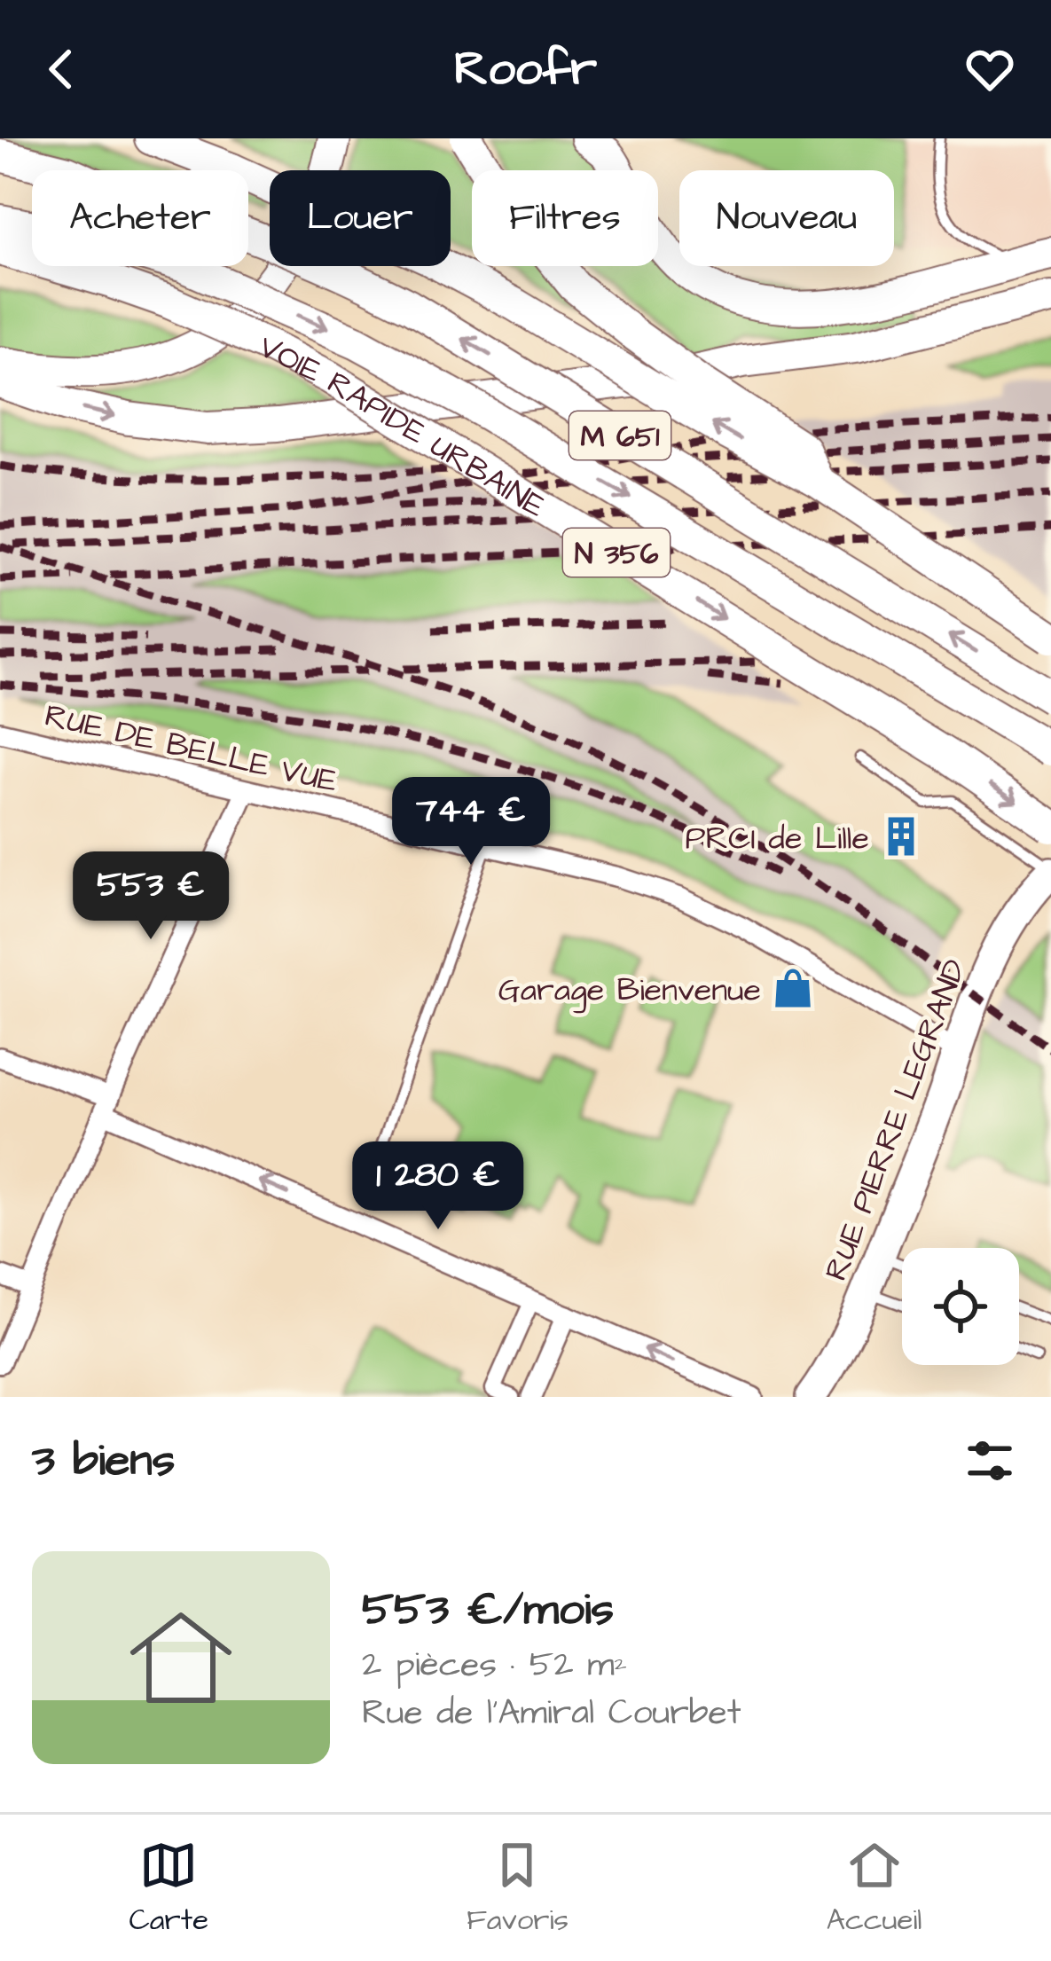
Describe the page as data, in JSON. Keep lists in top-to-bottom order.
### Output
{
  "streets": {
    "highway": ["VOIE RAPIDE URBAINE", "M 651", "N 356"],
    "main road": ["RUE PIERRE LEGRAND"],
    "street": ["RUE DE BELLE VUE"]
  },
  "crossings": [
    ["RUE DE BELLE VUE", "RUE PIERRE LEGRAND"]
  ],
  "places": {
    "building": ["PRCI de Lille"],
    "shop": ["Garage Bienvenue"]
  },
  "page": {
    "header": "Roofr",
    "chip": [
      "Acheter",
      "Louer",
      "Filtres",
      "Nouveau"
    ],
    "price": ["744 €", "553 €", "1 280 €"],
    "heading": "3 biens",
    "list": [
      {
        "name": "553 €/mois",
        "note": "2 pièces · 52 m² · Rue de l'Amiral Courbet"
      }
    ],
    "tabs": ["Carte", "Favoris", "Accueil"]
  }
}
